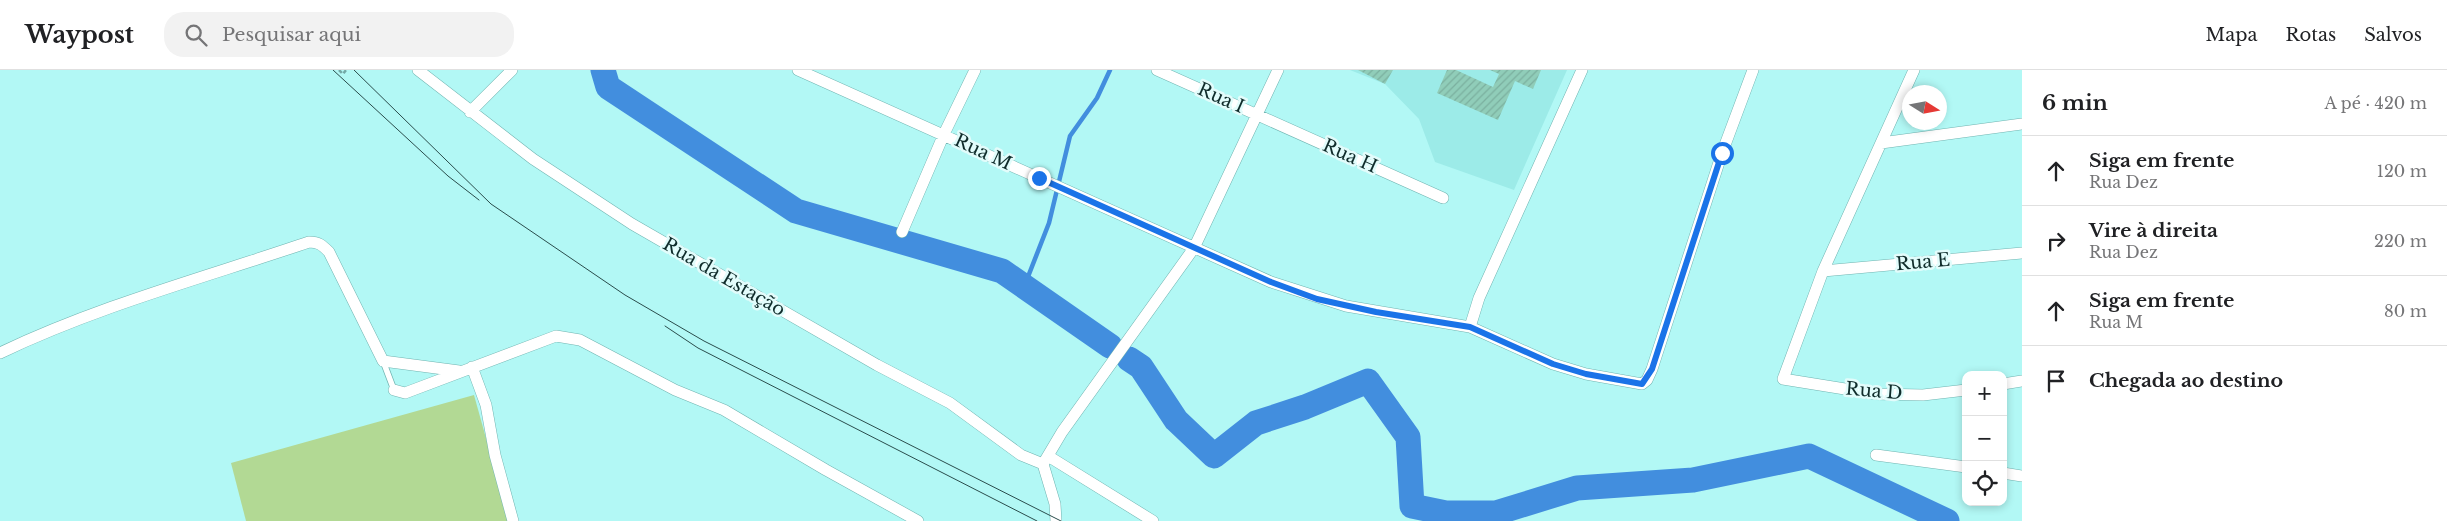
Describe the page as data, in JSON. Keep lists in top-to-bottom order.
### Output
{
  "streets": {
    "street": [
      "Rua I",
      "Rua M",
      "Rua H",
      "Rua E",
      "Rua da Estação",
      "Rua D"
    ]
  },
  "crossings": [
    ["Rua I", "Rua H"],
    ["Rua E", "Rua D"]
  ],
  "north": "right",
  "page": {
    "header": "Waypost",
    "search": "Pesquisar aqui",
    "nav": ["Mapa", "Rotas", "Salvos"],
    "heading": ["6 min", "A pé · 420 m"],
    "list": [
      ["Siga em frente", "Rua Dez", "120 m"],
      ["Vire à direita", "Rua Dez", "220 m"],
      ["Siga em frente", "Rua M", "80 m"],
      "Chegada ao destino"
    ],
    "map_buttons": ["+", "−"]
  }
}
